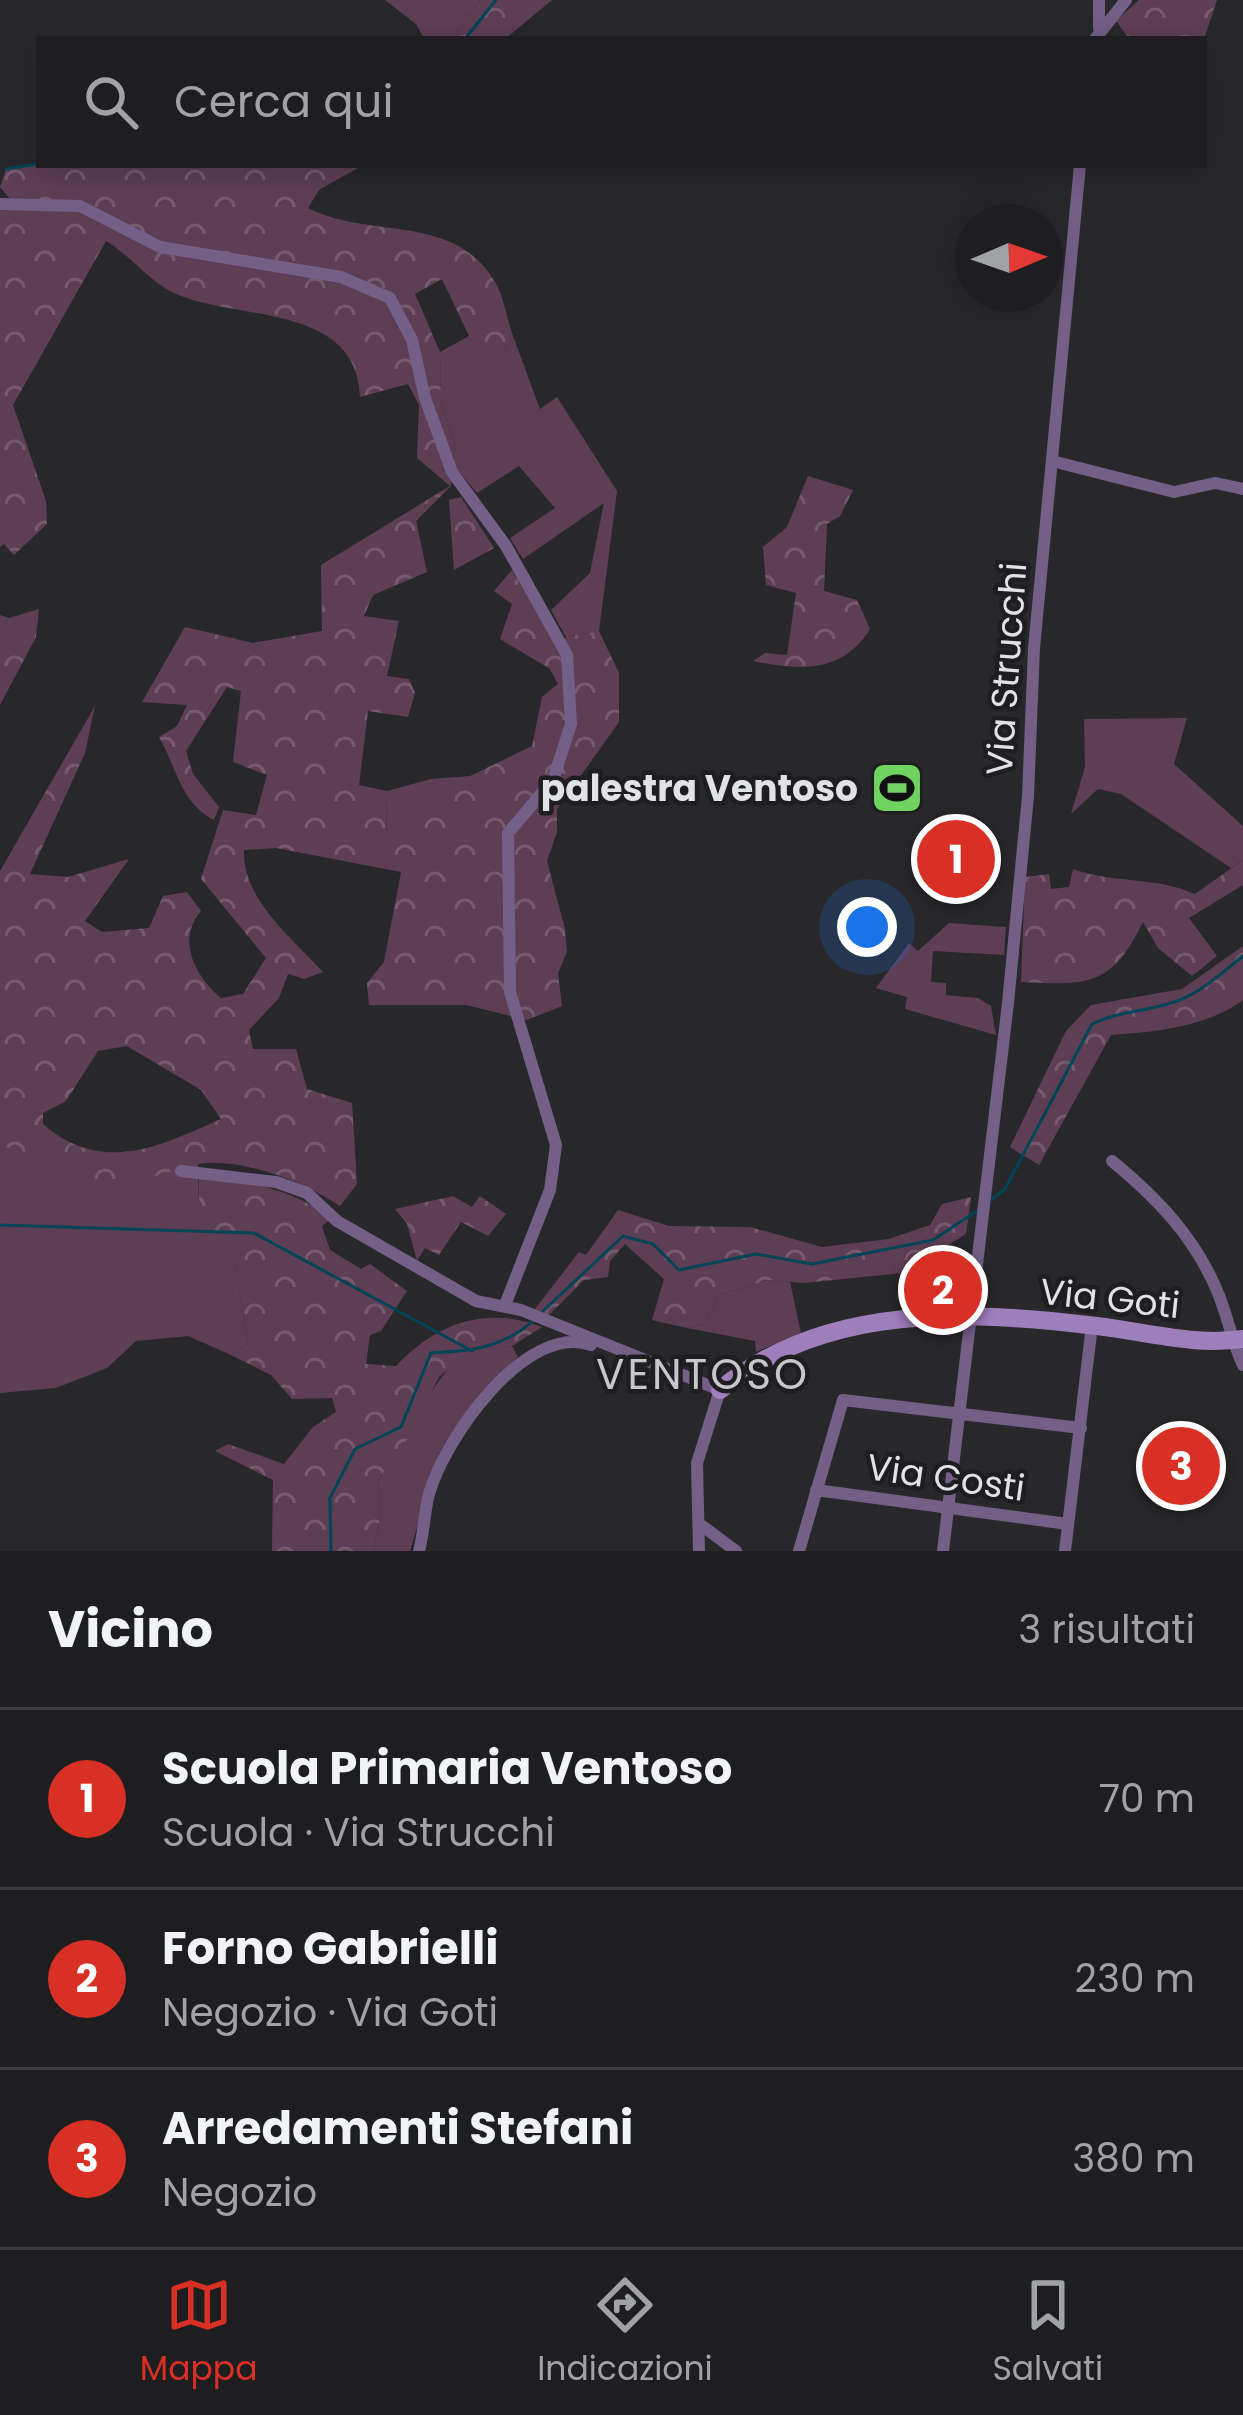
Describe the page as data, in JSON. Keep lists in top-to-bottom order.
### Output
{
  "streets": {
    "street": ["Via Strucchi", "Via Goti", "Via Costi"]
  },
  "crossings": [
    ["Via Strucchi", "Via Goti"],
    ["Via Strucchi", "Via Costi"]
  ],
  "districts": ["VENTOSO"],
  "places": {
    "sports": ["palestra Ventoso"]
  },
  "north": "right",
  "page": {
    "search": "Cerca qui",
    "pins": ["1", "2", "3"],
    "heading": ["Vicino", "3 risultati"],
    "list": [
      {
        "mark": "1",
        "name": "Scuola Primaria Ventoso",
        "note": "Scuola · Via Strucchi",
        "value": "70 m"
      },
      {
        "mark": "2",
        "name": "Forno Gabrielli",
        "note": "Negozio · Via Goti",
        "value": "230 m"
      },
      {
        "mark": "3",
        "name": "Arredamenti Stefani",
        "note": "Negozio",
        "value": "380 m"
      }
    ],
    "nav": ["Mappa", "Indicazioni", "Salvati"]
  }
}
